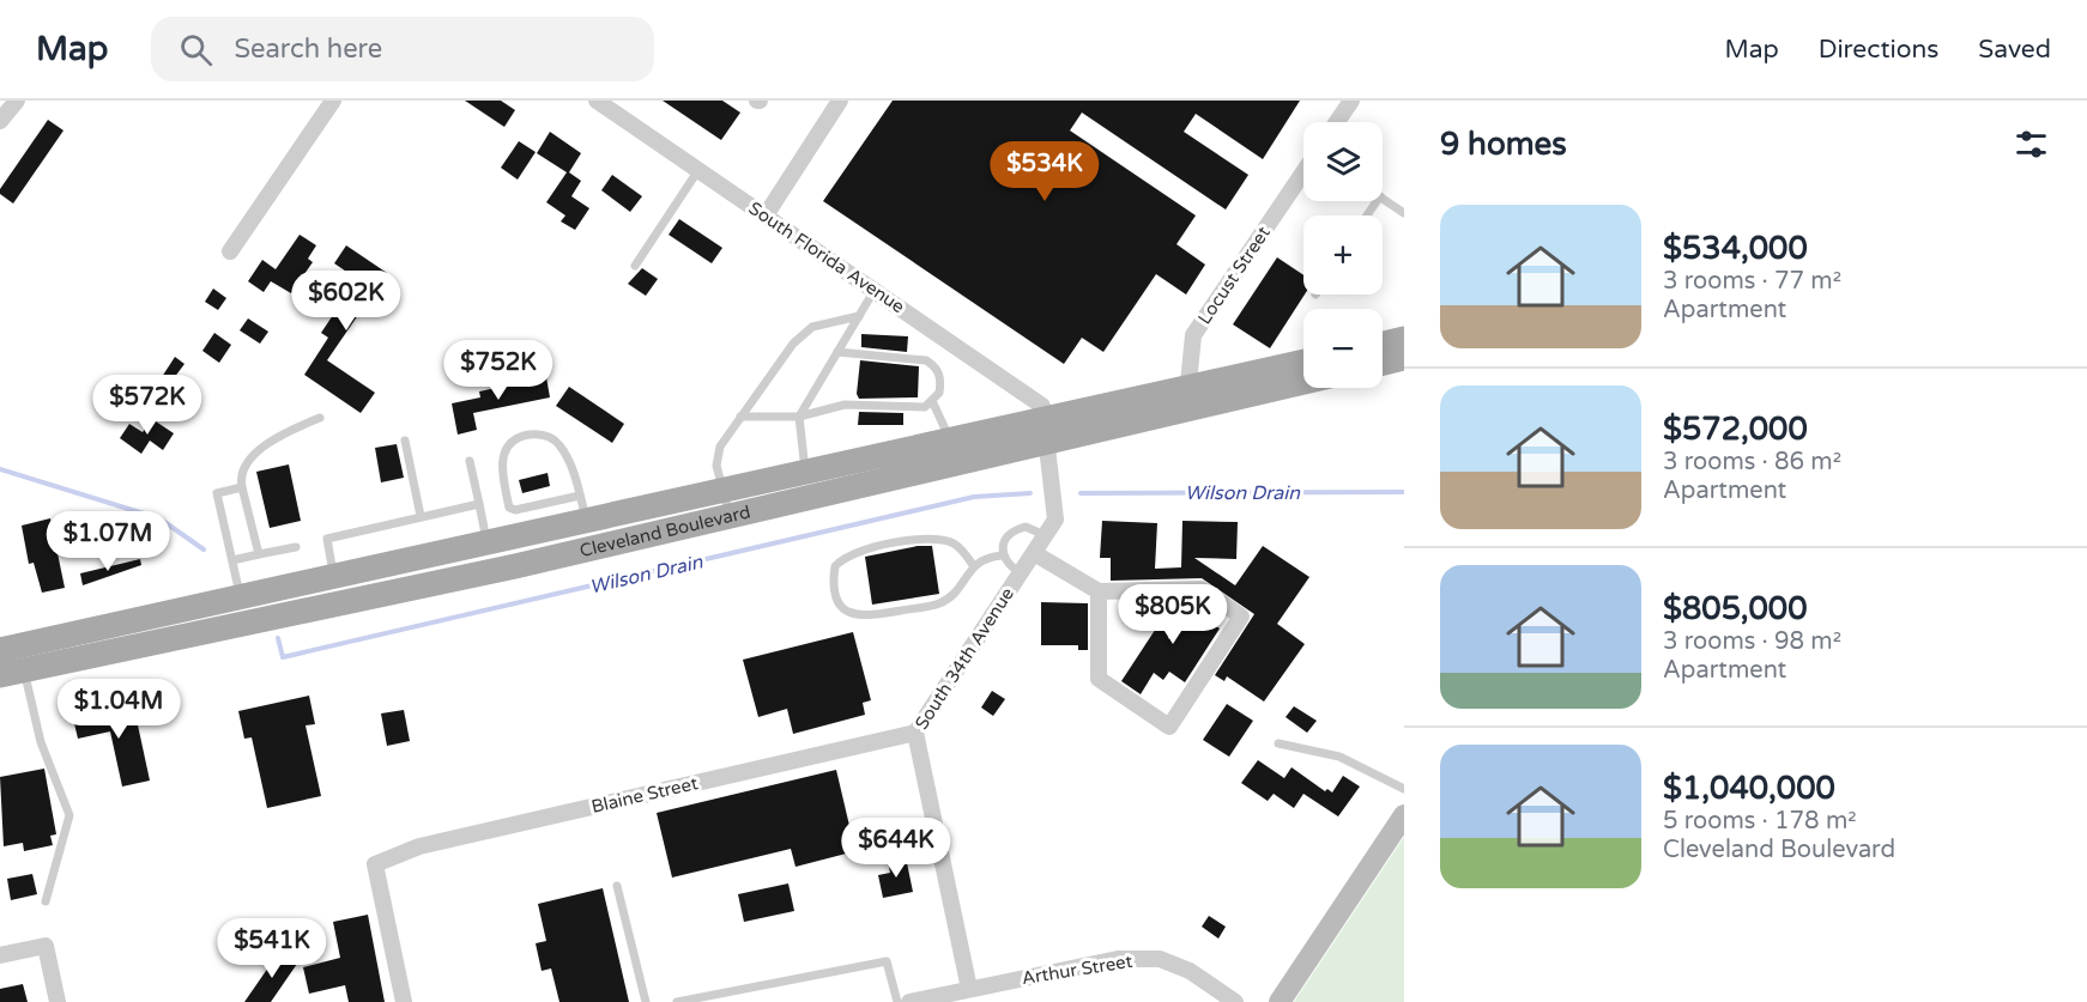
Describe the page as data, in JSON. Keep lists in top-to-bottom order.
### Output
{
  "streets": {
    "main road": ["Cleveland Boulevard"],
    "street": [
      "South Florida Avenue",
      "Locust Street",
      "South 34th Avenue",
      "Blaine Street",
      "Arthur Street"
    ]
  },
  "crossings": [
    ["South Florida Avenue", "Cleveland Boulevard"],
    ["South Florida Avenue", "South 34th Avenue"],
    ["Locust Street", "Cleveland Boulevard"],
    ["Cleveland Boulevard", "South 34th Avenue"],
    ["South 34th Avenue", "Blaine Street"],
    ["South 34th Avenue", "Arthur Street"]
  ],
  "water": ["Wilson Drain"],
  "page": {
    "header": "Map",
    "search": "Search here",
    "nav": ["Map", "Directions", "Saved"],
    "heading": "9 homes",
    "map_buttons": ["+", "−"],
    "price": [
      "$534K",
      "$602K",
      "$752K",
      "$572K",
      "$1.07M",
      "$805K",
      "$1.04M",
      "$644K",
      "$541K"
    ],
    "list": [
      {
        "name": "$534,000",
        "note": "3 rooms · 77 m² · Apartment"
      },
      {
        "name": "$572,000",
        "note": "3 rooms · 86 m² · Apartment"
      },
      {
        "name": "$805,000",
        "note": "3 rooms · 98 m² · Apartment"
      },
      {
        "name": "$1,040,000",
        "note": "5 rooms · 178 m² · Cleveland Boulevard"
      }
    ]
  }
}
